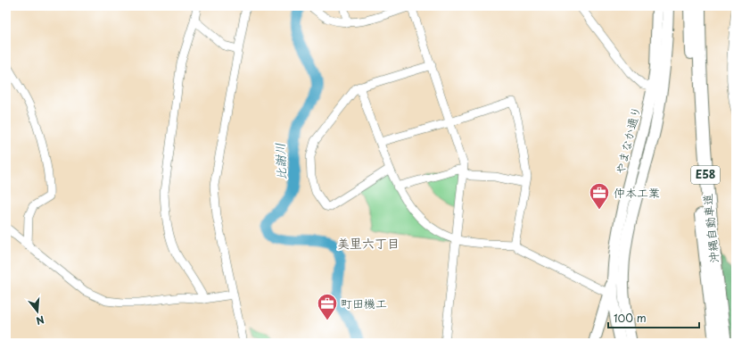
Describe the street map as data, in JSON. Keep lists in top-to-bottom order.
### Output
{
  "streets": {
    "highway": ["E58", "沖縄自動車道"],
    "main road": ["やまなか通り"]
  },
  "districts": ["美里六丁目"],
  "water": ["比謝川"],
  "places": {
    "office": ["仲本工業", "町田機工"]
  },
  "scale_bar": "100 m",
  "north": "bottom"
}
